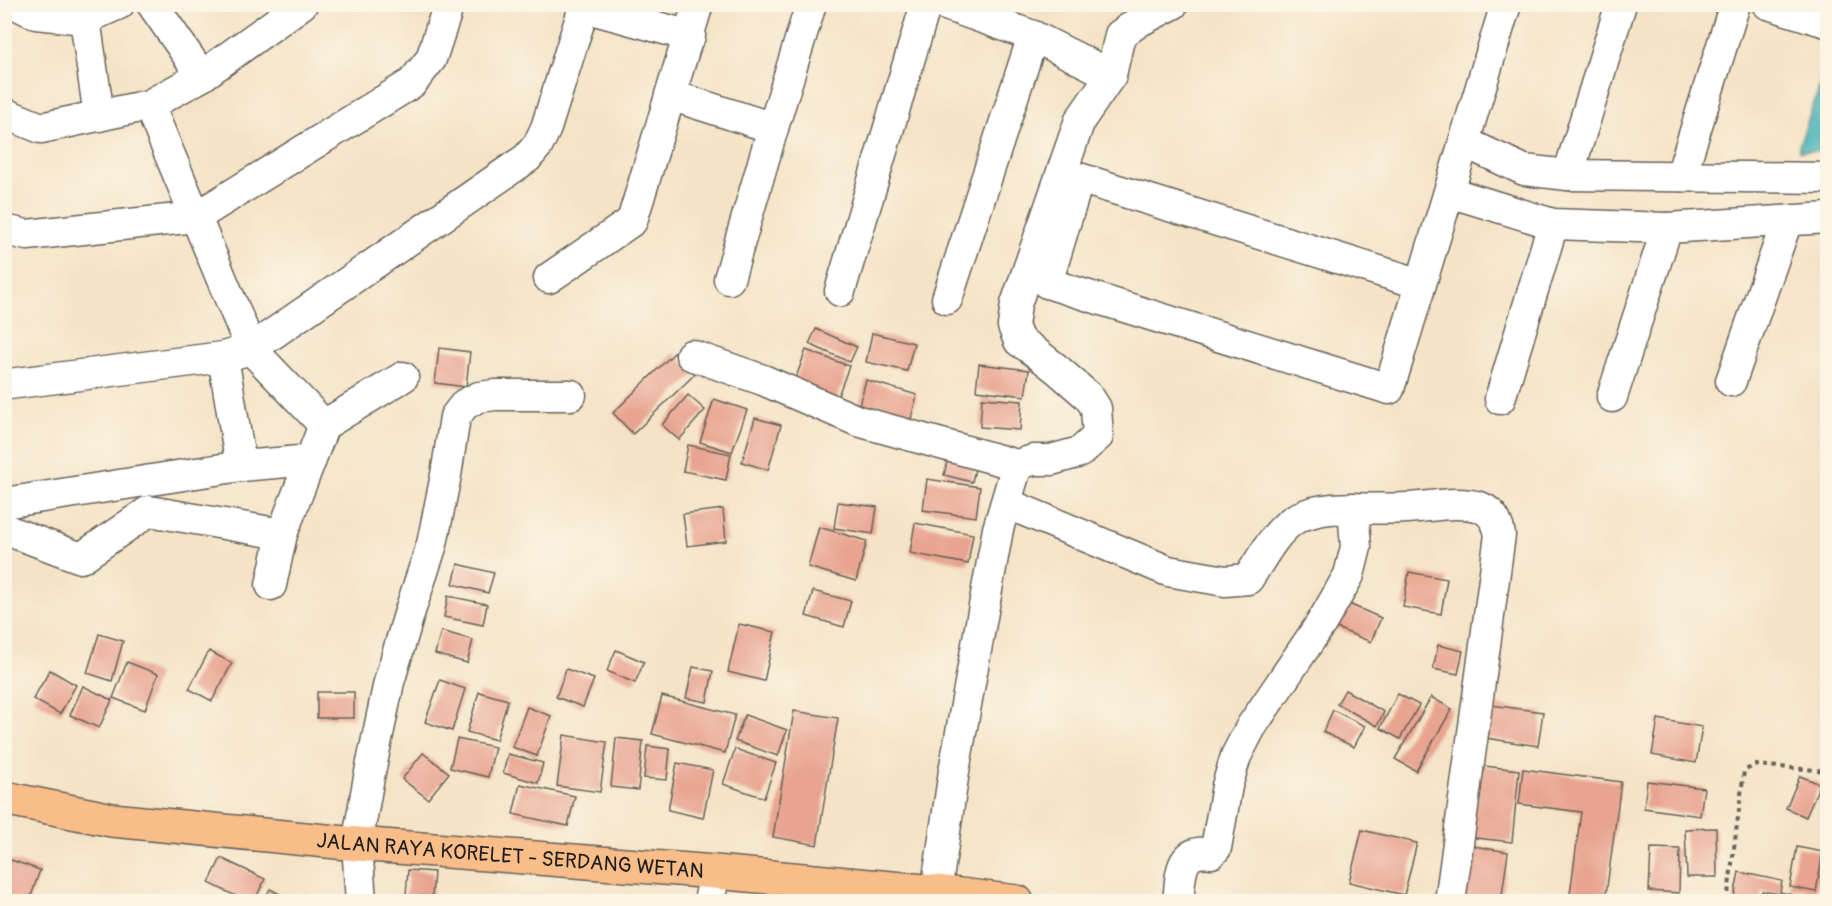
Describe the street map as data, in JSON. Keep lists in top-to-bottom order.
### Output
{
  "streets": {
    "main road": ["JALAN RAYA KORELET - SERDANG WETAN"]
  }
}
